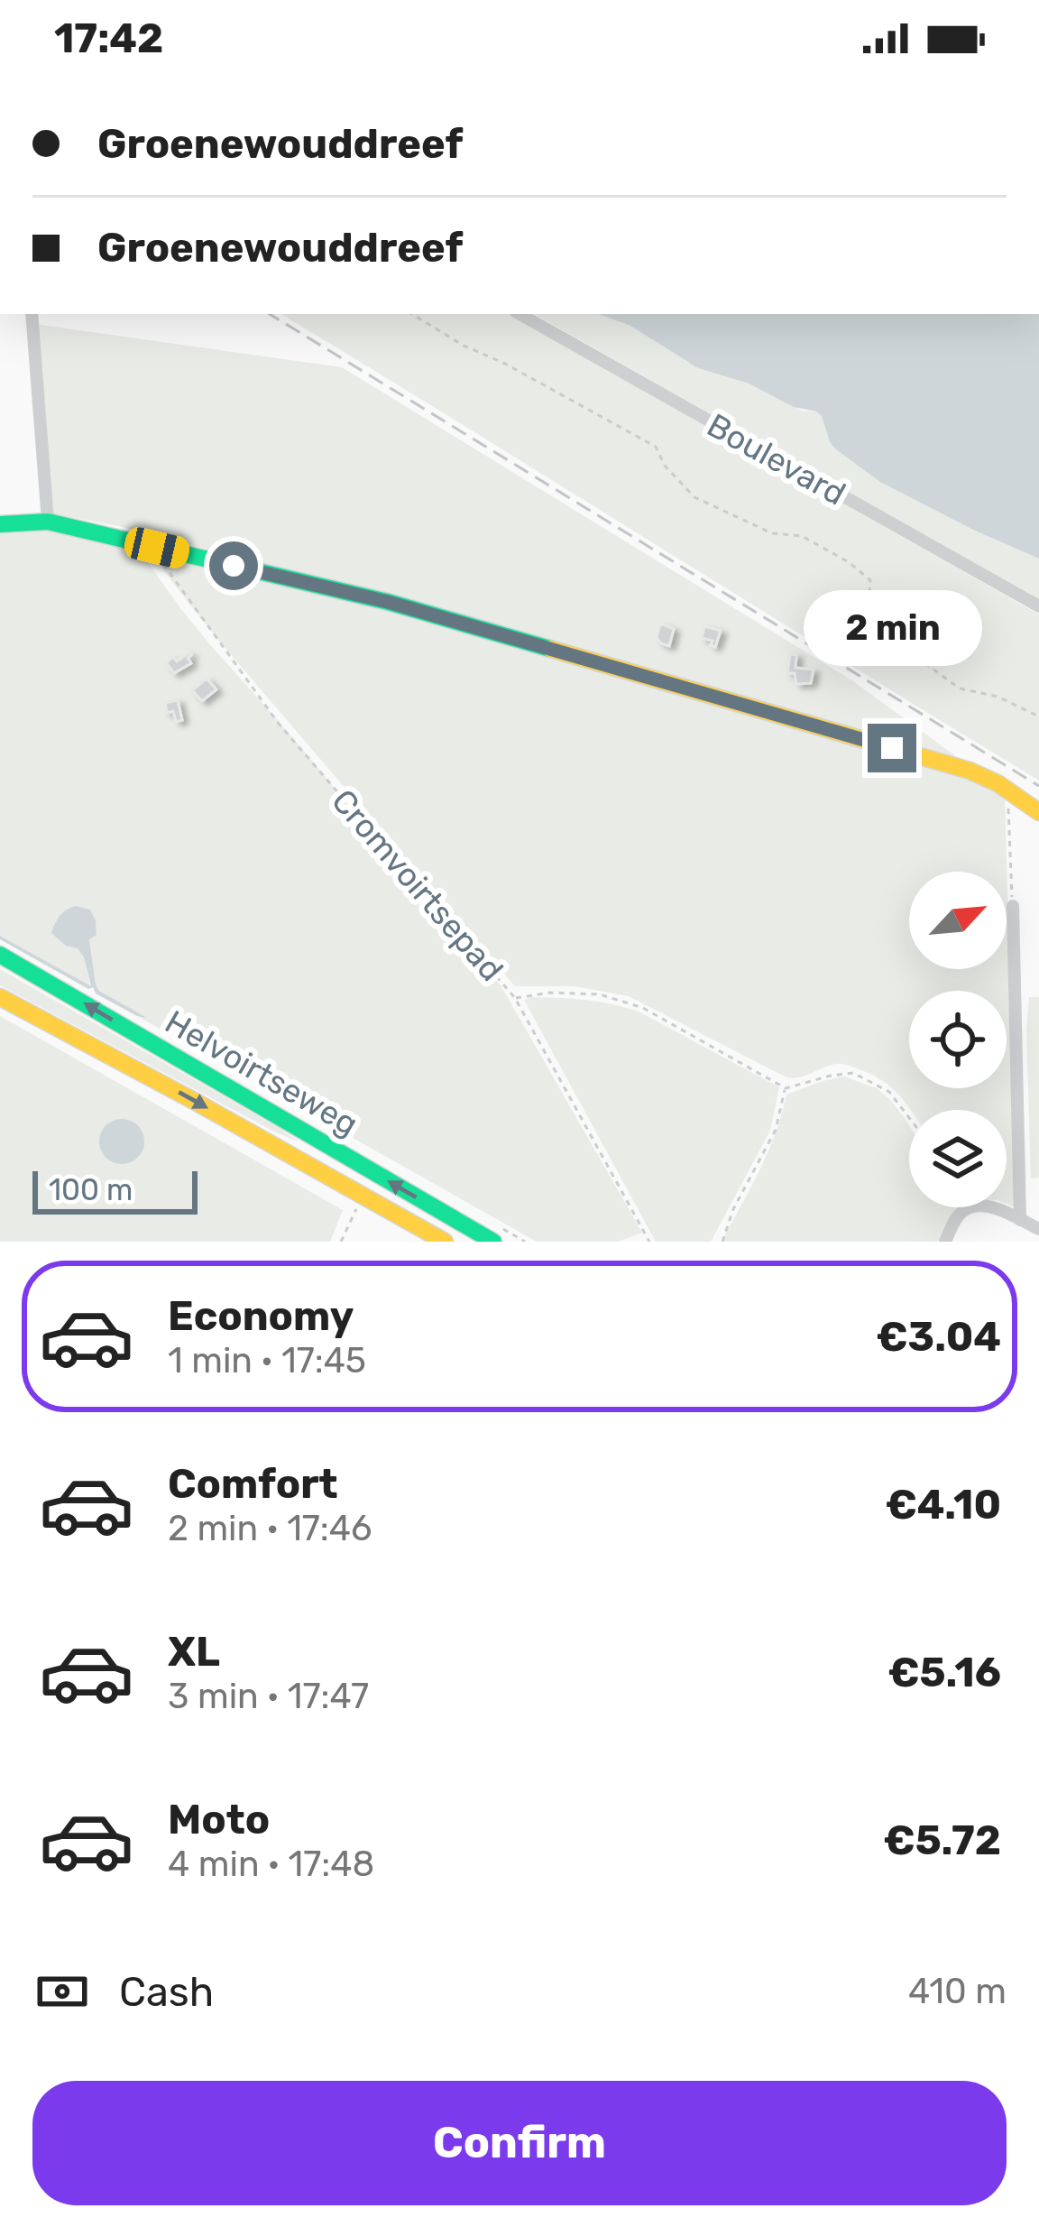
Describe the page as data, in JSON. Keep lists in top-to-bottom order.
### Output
{
  "streets": {
    "street": ["Boulevard", "Helvoirtseweg"],
    "path": ["Cromvoirtsepad"]
  },
  "scale_bar": "100 m",
  "north": "top right",
  "page": {
    "status": "17:42",
    "banner": ["Groenewouddreef", "Groenewouddreef"],
    "bubble": "2 min",
    "scale": "100 m",
    "list": [
      {
        "name": "Economy",
        "note": "1 min · 17:45",
        "value": "€3.04"
      },
      {
        "name": "Comfort",
        "note": "2 min · 17:46",
        "value": "€4.10"
      },
      {
        "name": "XL",
        "note": "3 min · 17:47",
        "value": "€5.16"
      },
      {
        "name": "Moto",
        "note": "4 min · 17:48",
        "value": "€5.72"
      }
    ],
    "pay": ["Cash", "410 m"],
    "buttons": "Confirm"
  }
}
